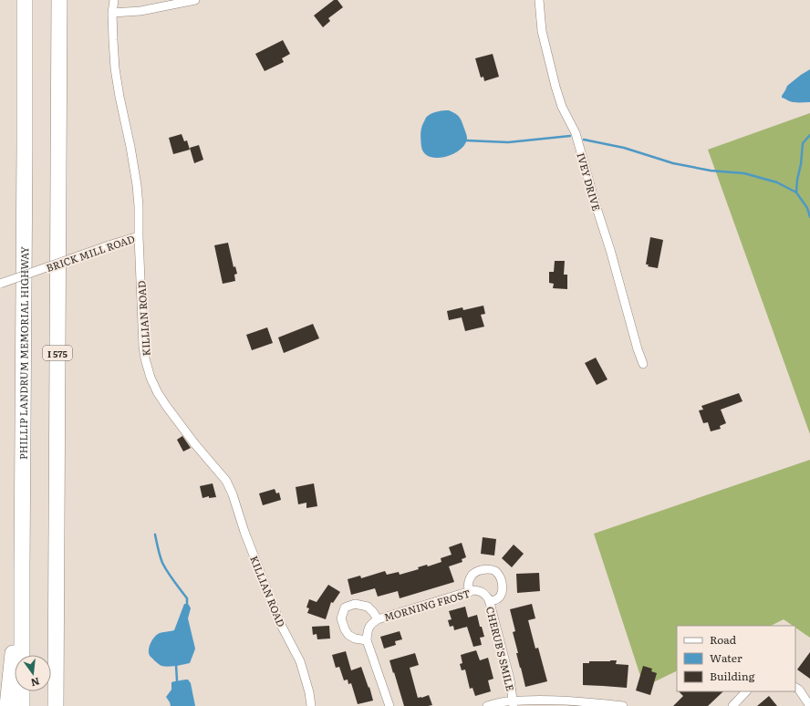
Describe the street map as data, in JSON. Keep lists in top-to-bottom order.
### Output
{
  "streets": {
    "highway": ["PHILLIP LANDRUM MEMORIAL HIGHWAY", "I 575"],
    "street": [
      "IVEY DRIVE",
      "BRICK MILL ROAD",
      "KILLIAN ROAD",
      "MORNING FROST",
      "CHERUB'S SMILE"
    ]
  },
  "crossings": [
    ["BRICK MILL ROAD", "KILLIAN ROAD"],
    ["MORNING FROST", "CHERUB'S SMILE"]
  ],
  "legend": ["Road", "Water", "Building"],
  "north": "bottom"
}
